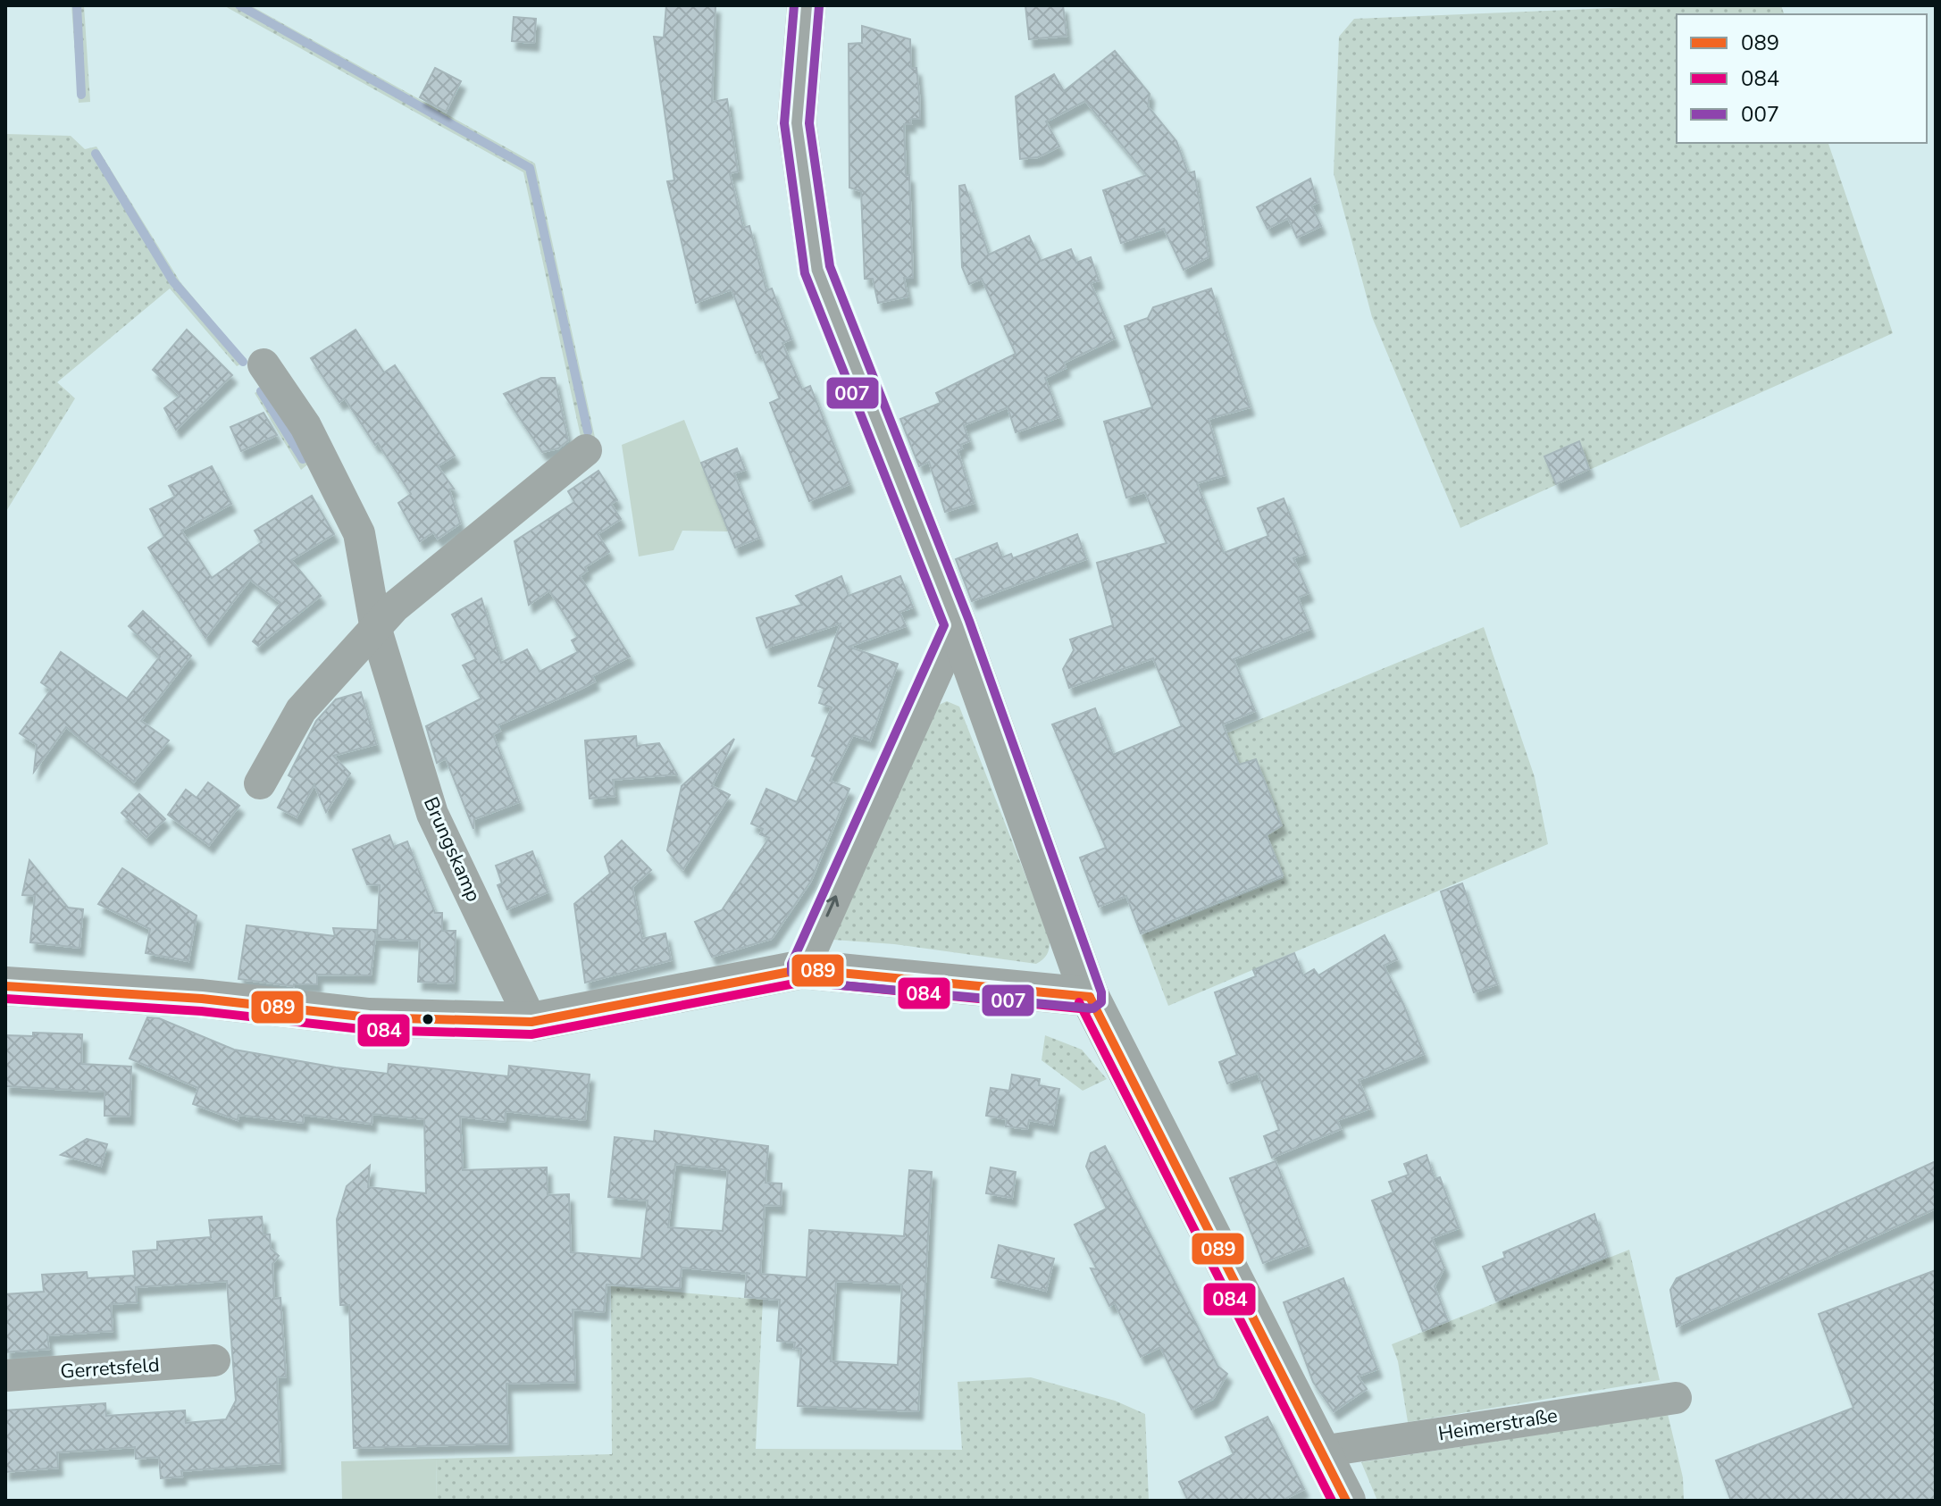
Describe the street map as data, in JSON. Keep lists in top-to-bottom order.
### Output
{
  "streets": {
    "street": ["Brungskamp", "Gerretsfeld", "Heimerstraße"]
  },
  "lines": ["transit line 007", "transit line 089", "transit line 084"],
  "legend": ["089", "084", "007"]
}
